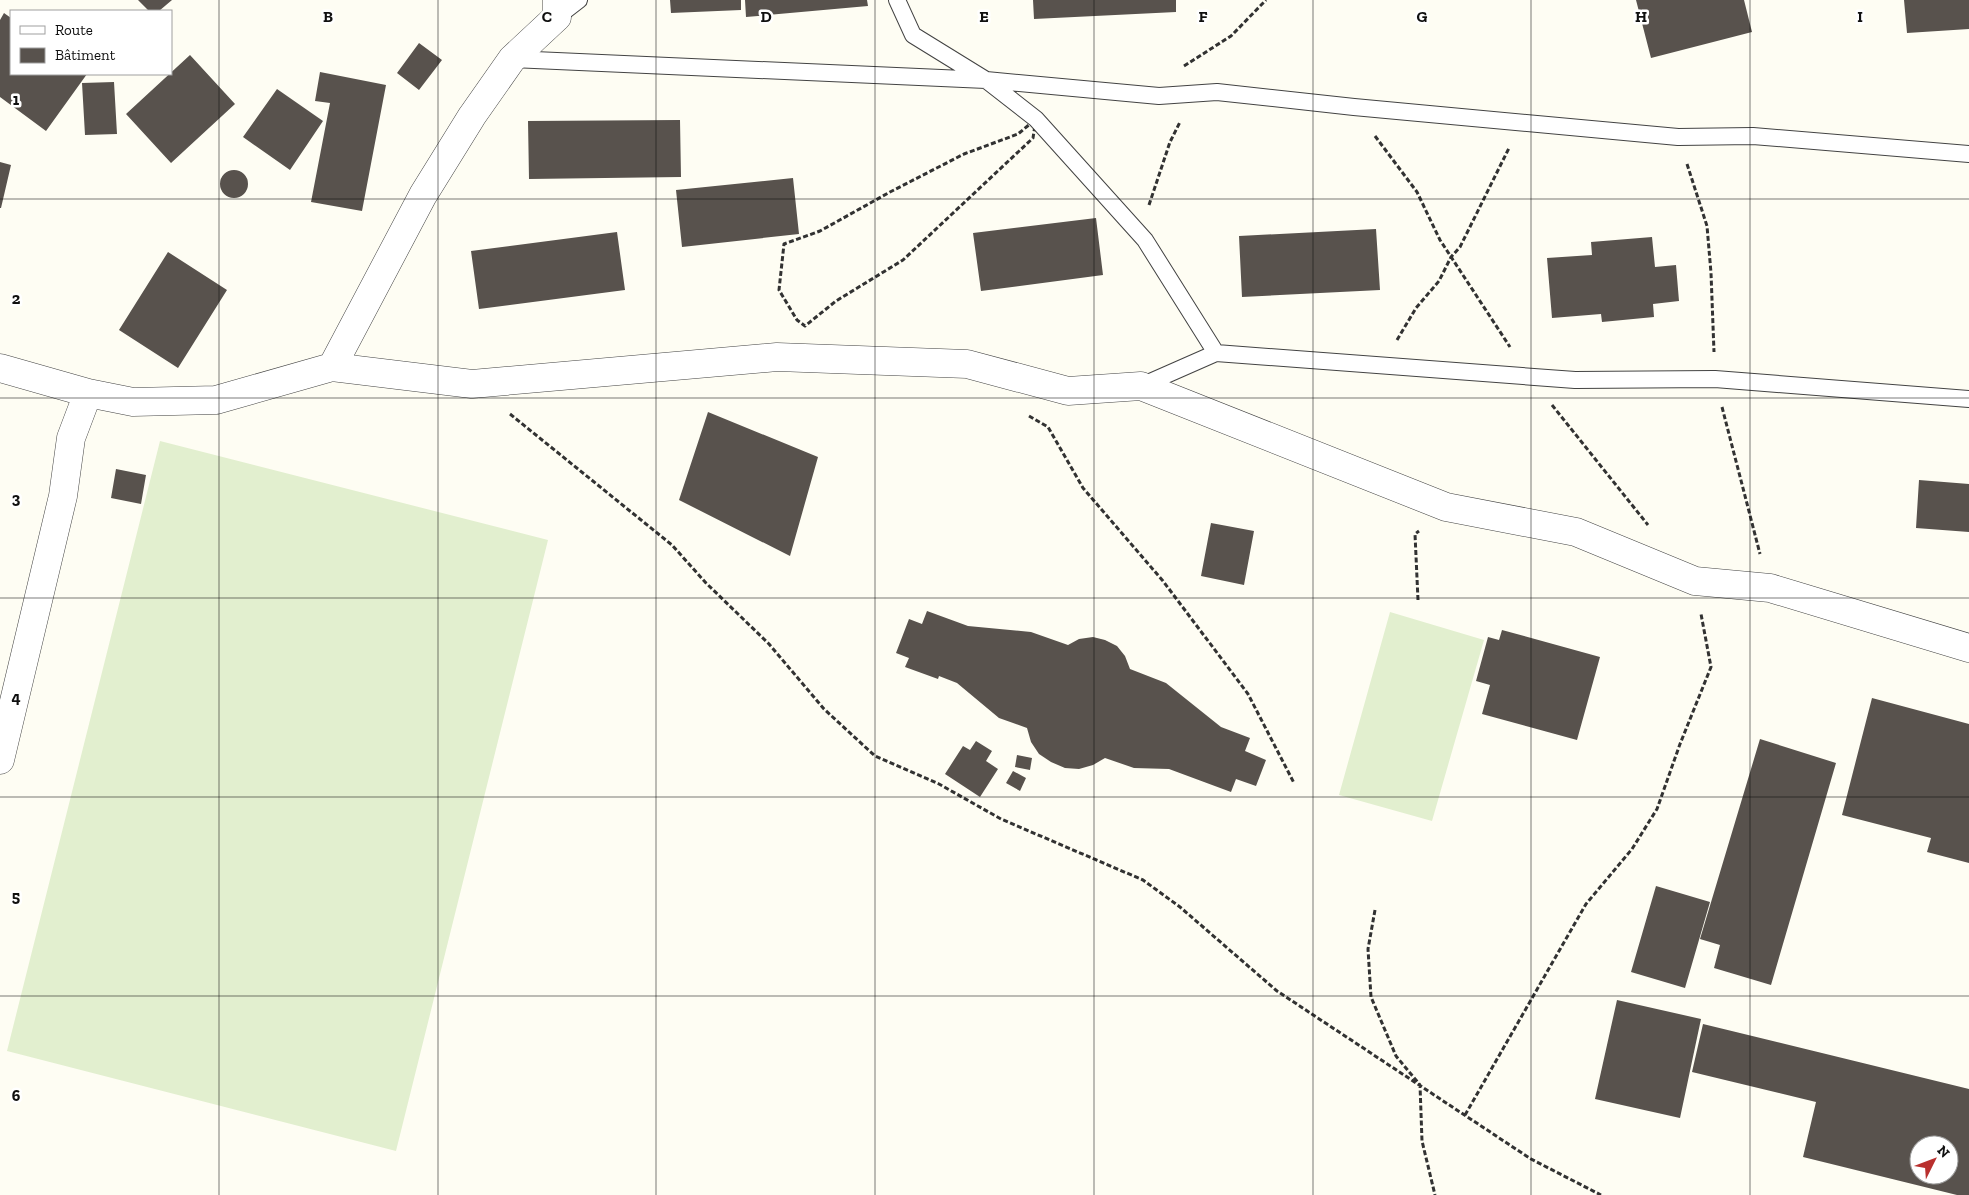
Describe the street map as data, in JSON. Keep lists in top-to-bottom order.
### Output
{
  "legend": ["Route", "Bâtiment"],
  "north": "top right",
  "grid": {
    "columns": [
      "B",
      "C",
      "D",
      "E",
      "F",
      "G",
      "H",
      "I"
    ],
    "rows": [
      "1",
      "2",
      "3",
      "4",
      "5",
      "6"
    ]
  }
}
